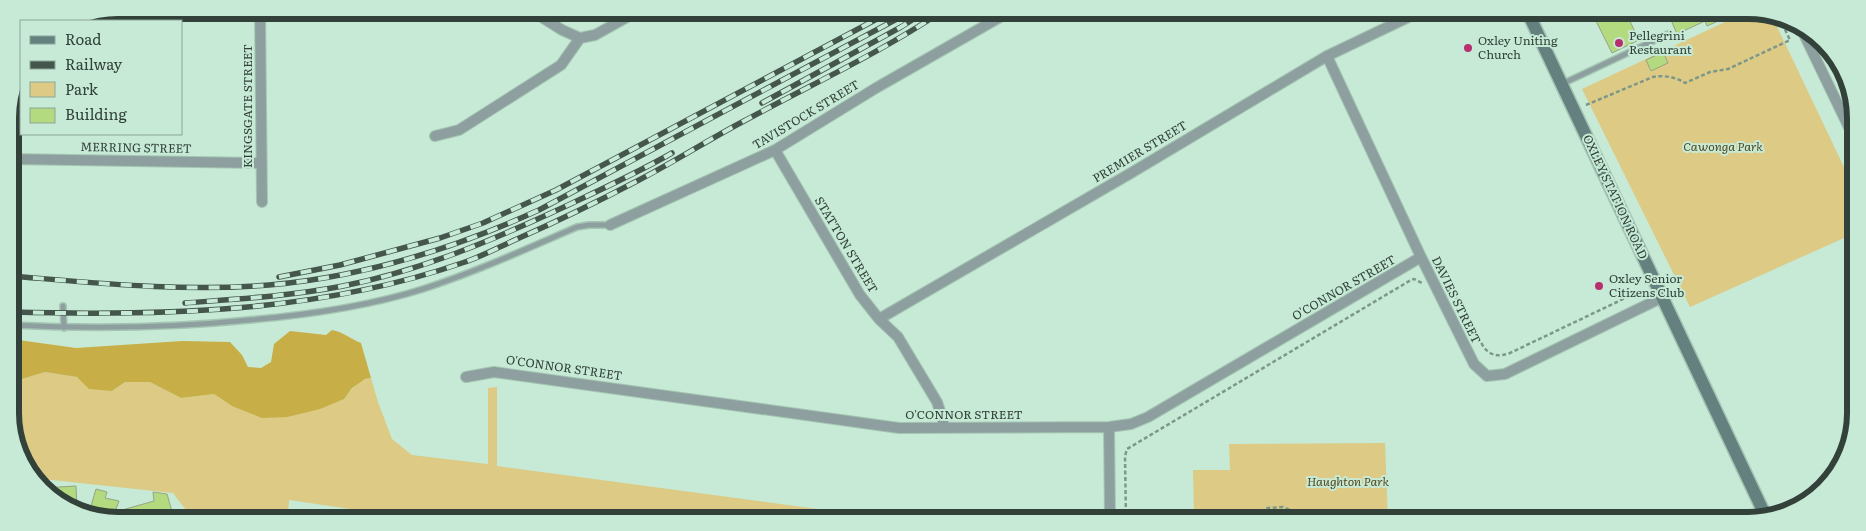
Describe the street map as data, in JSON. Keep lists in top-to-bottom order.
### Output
{
  "streets": {
    "main road": ["OXLEY STATION ROAD"],
    "street": [
      "KINGSGATE STREET",
      "TAVISTOCK STREET",
      "MERRING STREET",
      "PREMIER STREET",
      "STATTON STREET",
      "O'CONNOR STREET",
      "DAVIES STREET"
    ]
  },
  "crossings": [
    ["KINGSGATE STREET", "MERRING STREET"],
    ["TAVISTOCK STREET", "STATTON STREET"],
    ["PREMIER STREET", "STATTON STREET"],
    ["PREMIER STREET", "DAVIES STREET"],
    ["OXLEY STATION ROAD", "DAVIES STREET"],
    ["STATTON STREET", "O'CONNOR STREET"],
    ["O'CONNOR STREET", "DAVIES STREET"]
  ],
  "parks": ["Cawonga Park", "Haughton Park"],
  "places": ["Pellegrini Restaurant", "Oxley Uniting Church", "Oxley Senior Citizens Club"],
  "legend": [
    "Road",
    "Railway",
    "Park",
    "Building"
  ]
}
